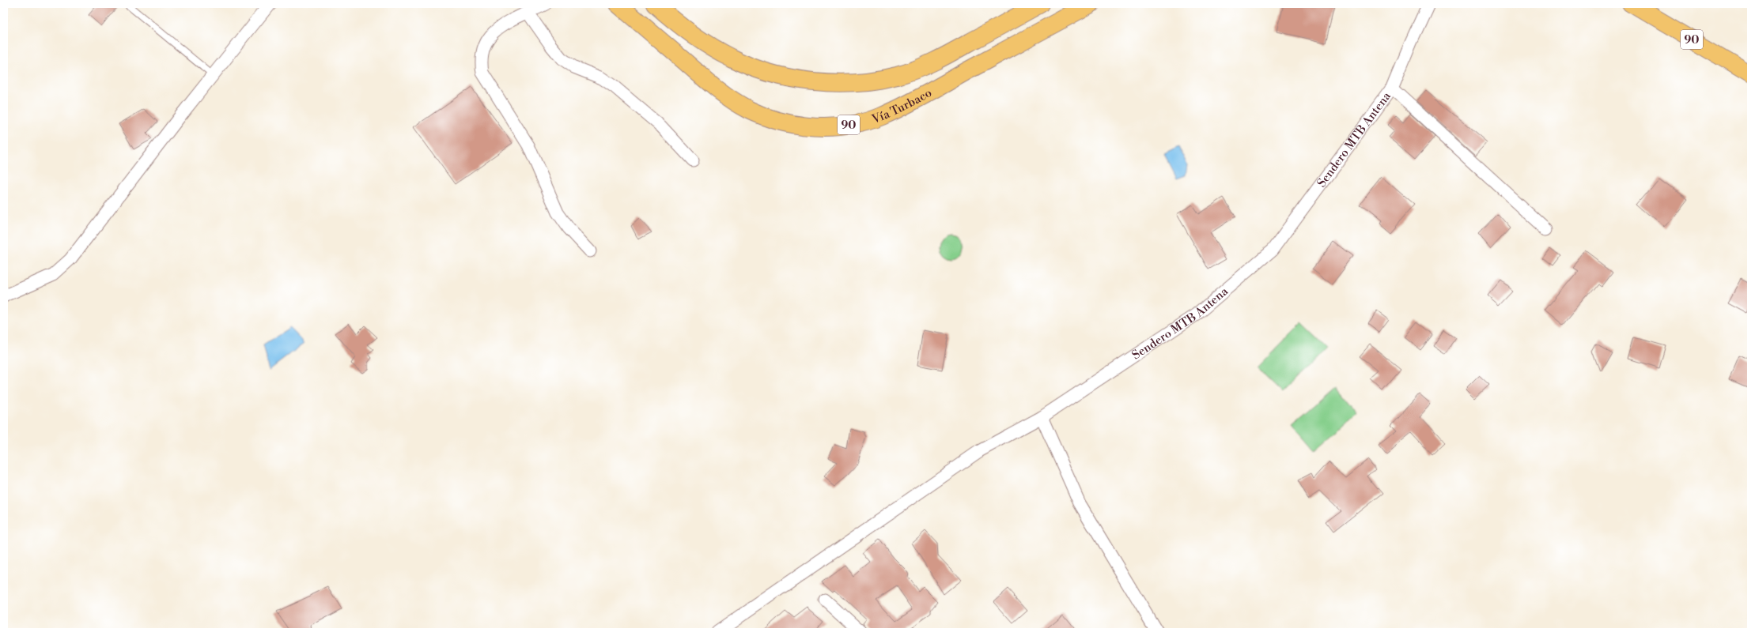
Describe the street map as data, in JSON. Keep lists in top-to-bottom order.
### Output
{
  "streets": {
    "highway": ["90", "Vía Turbaco"],
    "street": ["Sendero MTB Antena"]
  }
}
